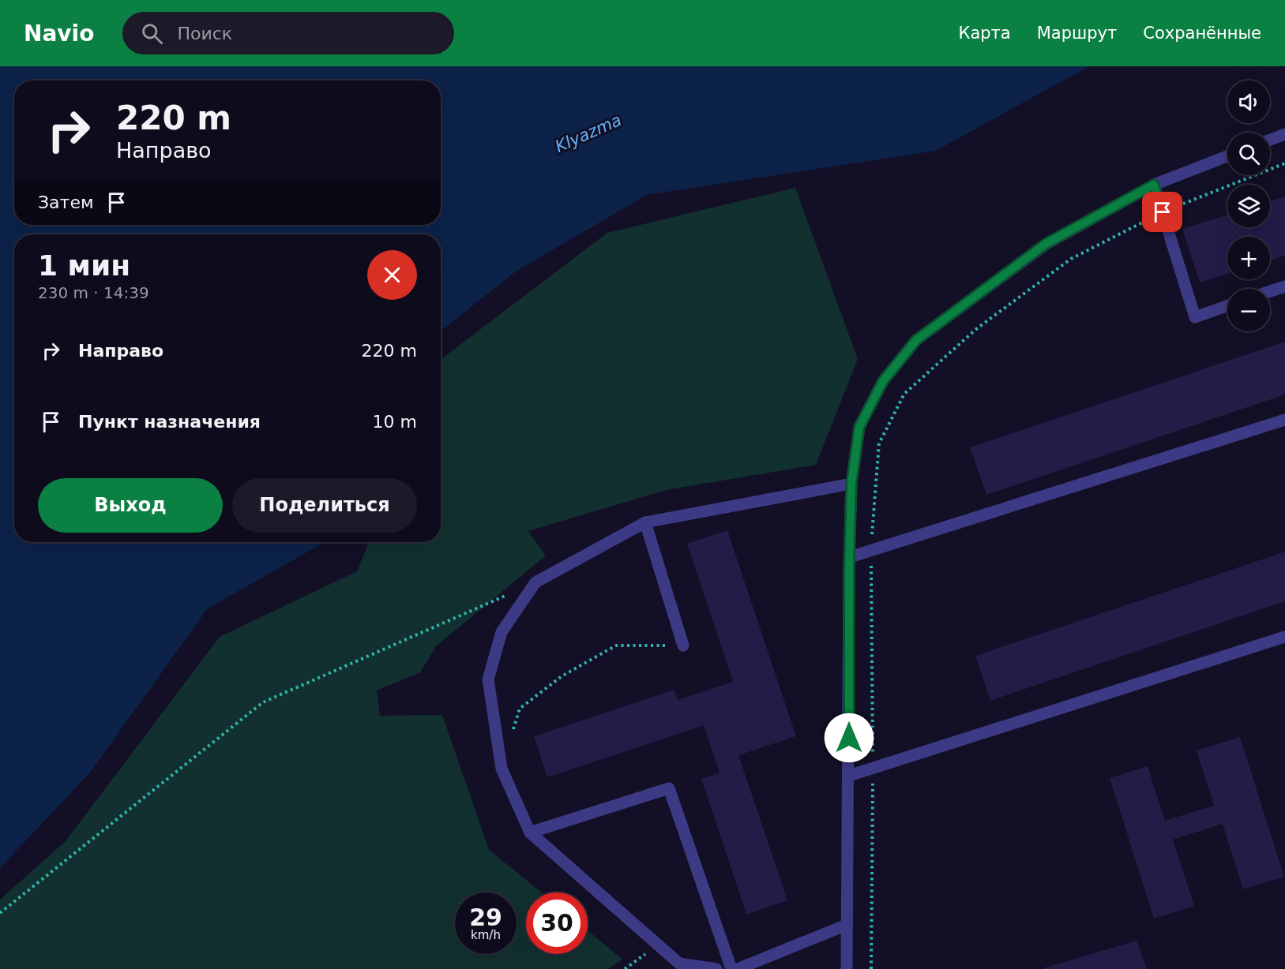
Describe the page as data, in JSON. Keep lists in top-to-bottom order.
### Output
{
  "water": ["Klyazma"],
  "page": {
    "header": "Navio",
    "search": "Поиск",
    "nav": ["Карта", "Маршрут", "Сохранённые"],
    "map_buttons": ["+", "−"],
    "turn": ["220 m", "Направо"],
    "then": "Затем",
    "heading": ["1 мин", "230 m · 14:39"],
    "list": [
      {
        "name": "Направо",
        "value": "220 m"
      },
      {
        "name": "Пункт назначения",
        "value": "10 m"
      }
    ],
    "buttons": ["Выход", "Поделиться"],
    "speed": "29 km/h",
    "limit": "30"
  }
}
